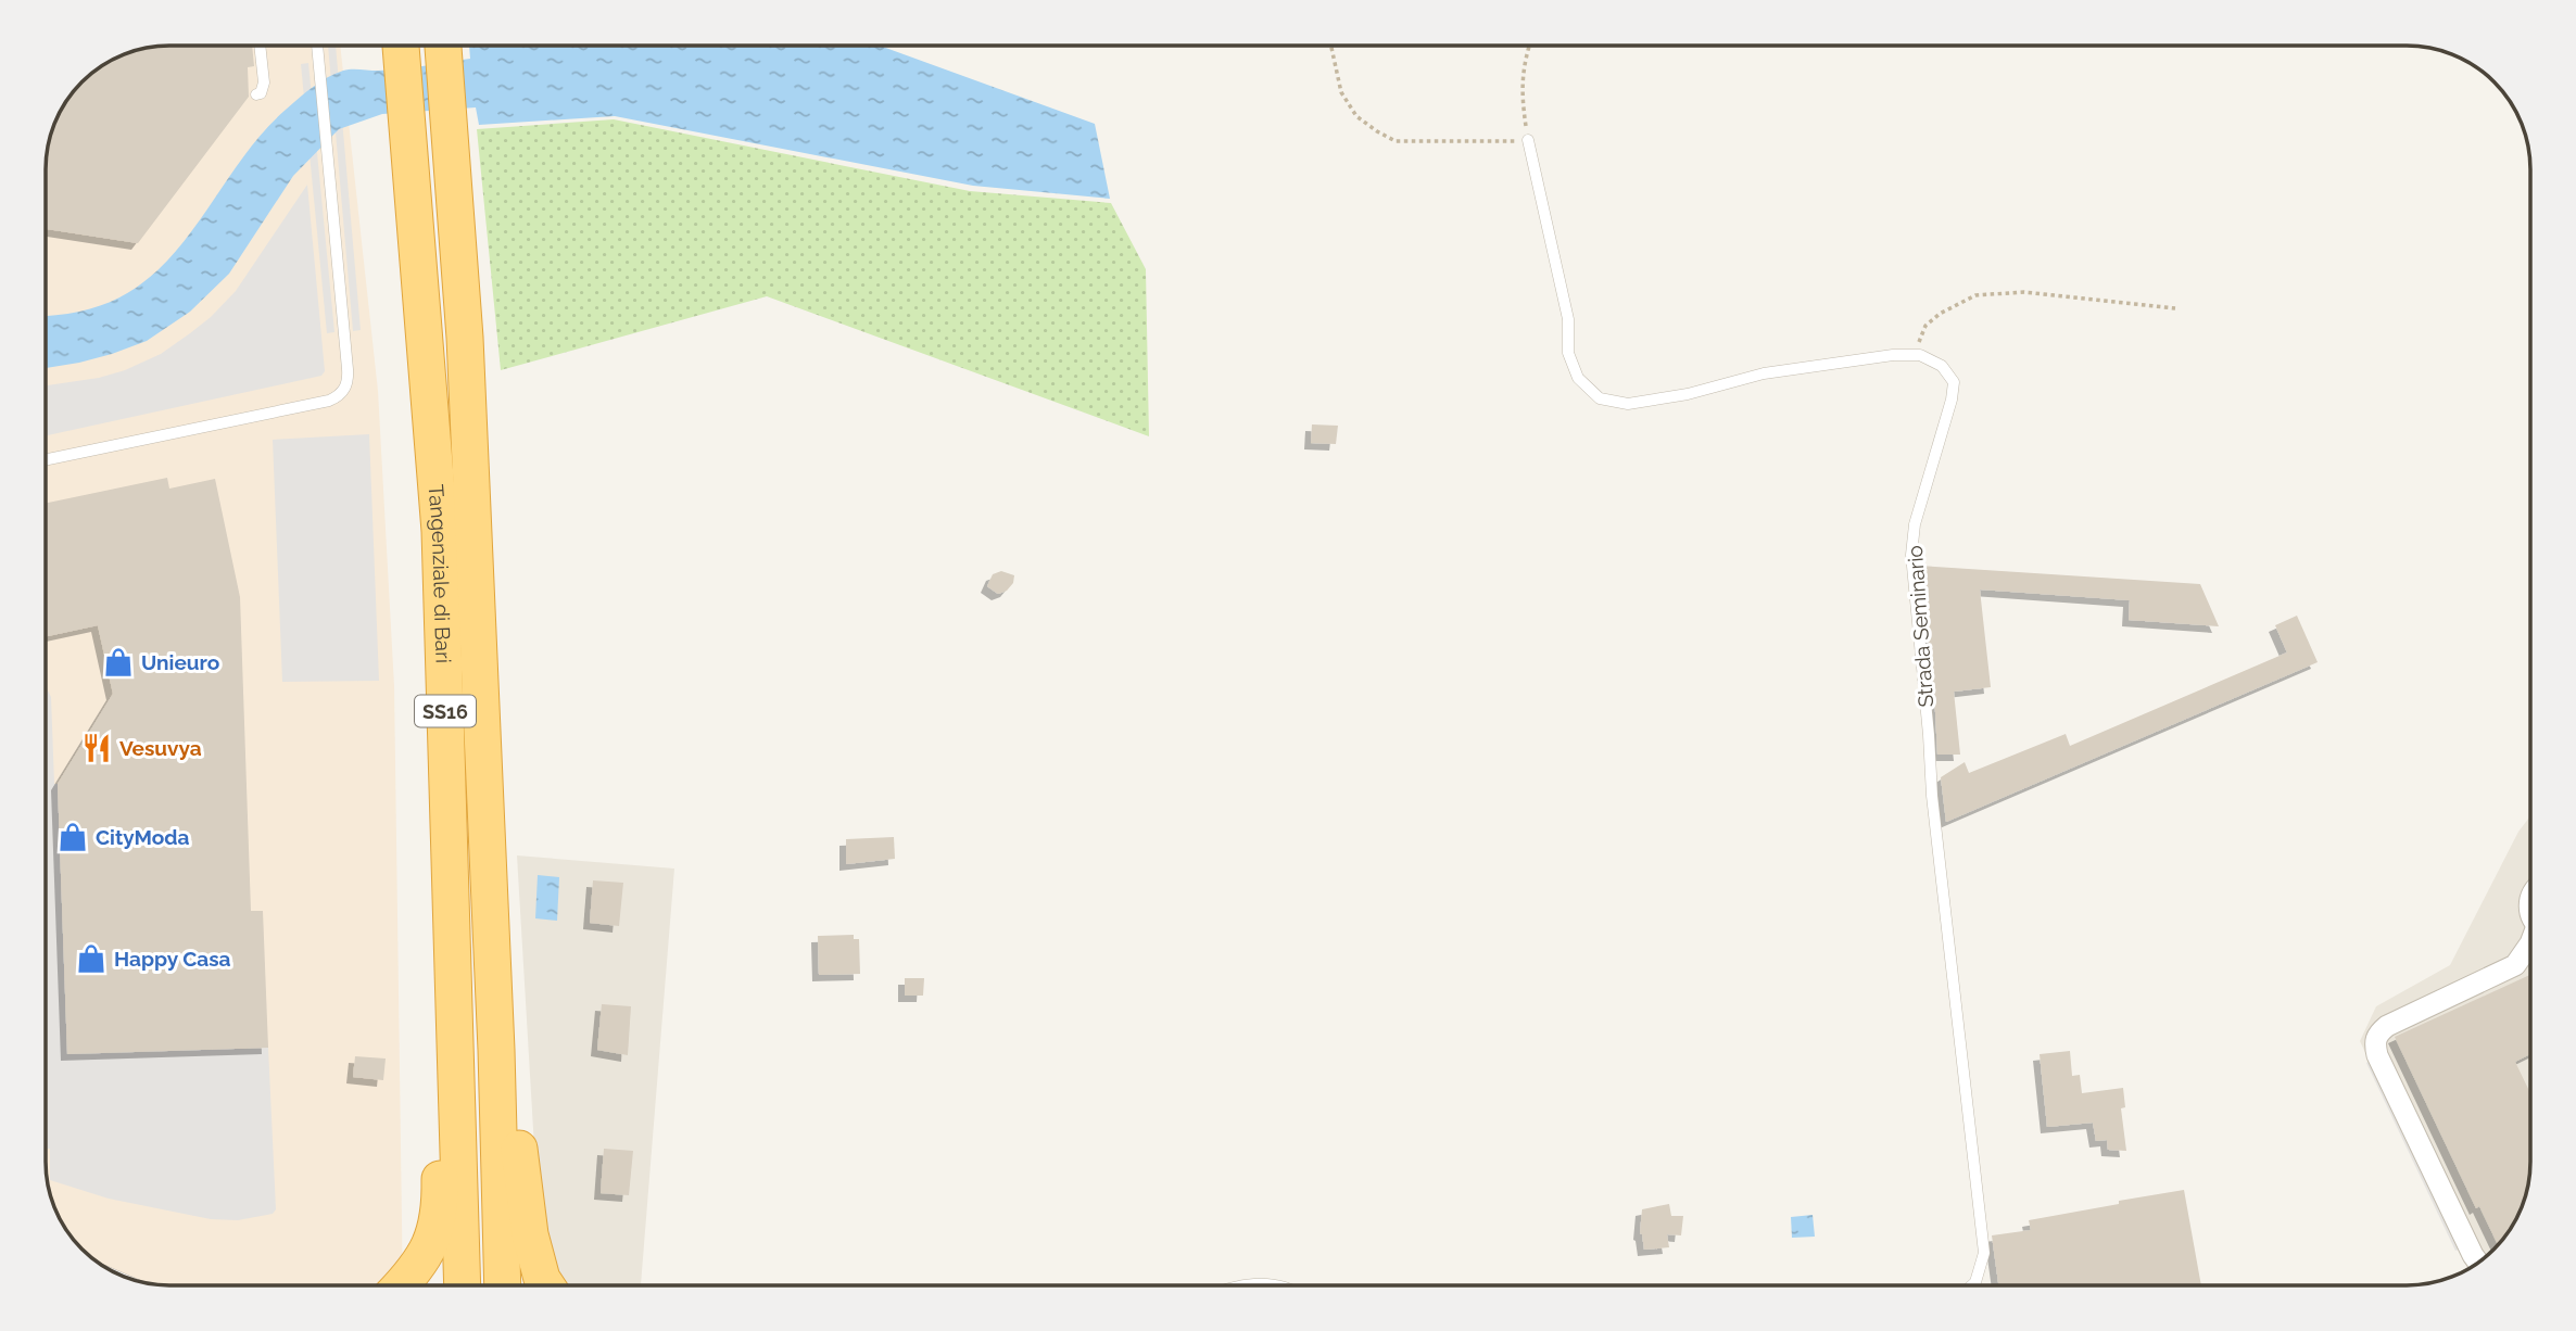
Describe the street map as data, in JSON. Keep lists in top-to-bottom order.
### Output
{
  "streets": {
    "highway": ["Tangenziale di Bari", "SS16"],
    "lane": ["Strada Seminario"]
  },
  "places": {
    "shop": ["Unieuro", "CityModa", "Happy Casa"],
    "restaurant": ["Vesuvya"]
  }
}
